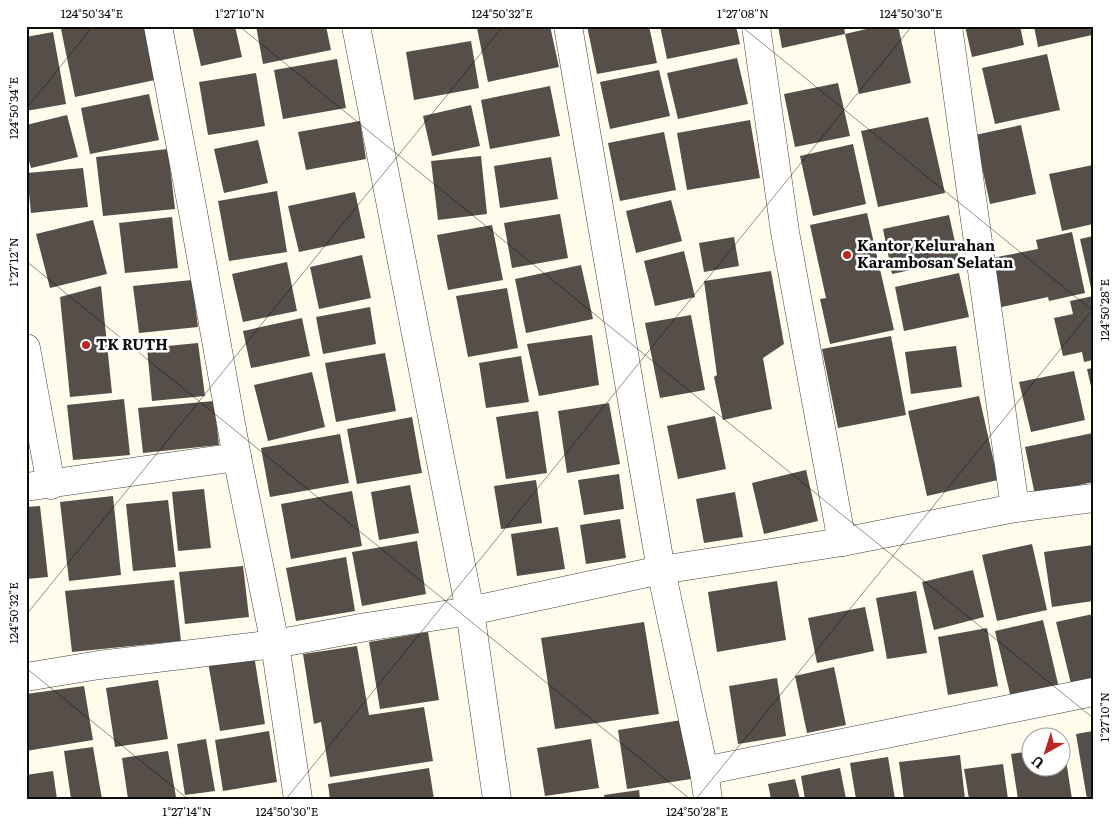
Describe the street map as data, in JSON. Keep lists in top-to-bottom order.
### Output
{
  "places": ["Kantor Kelurahan Karambosan Selatan", "TK RUTH"],
  "north": "bottom left",
  "coordinates": [
    "124°50'34\"E",
    "1°27'10\"N",
    "124°50'32\"E",
    "1°27'08\"N",
    "124°50'30\"E",
    "1°27'12\"N",
    "124°50'28\"E",
    "1°27'14\"N"
  ]
}
